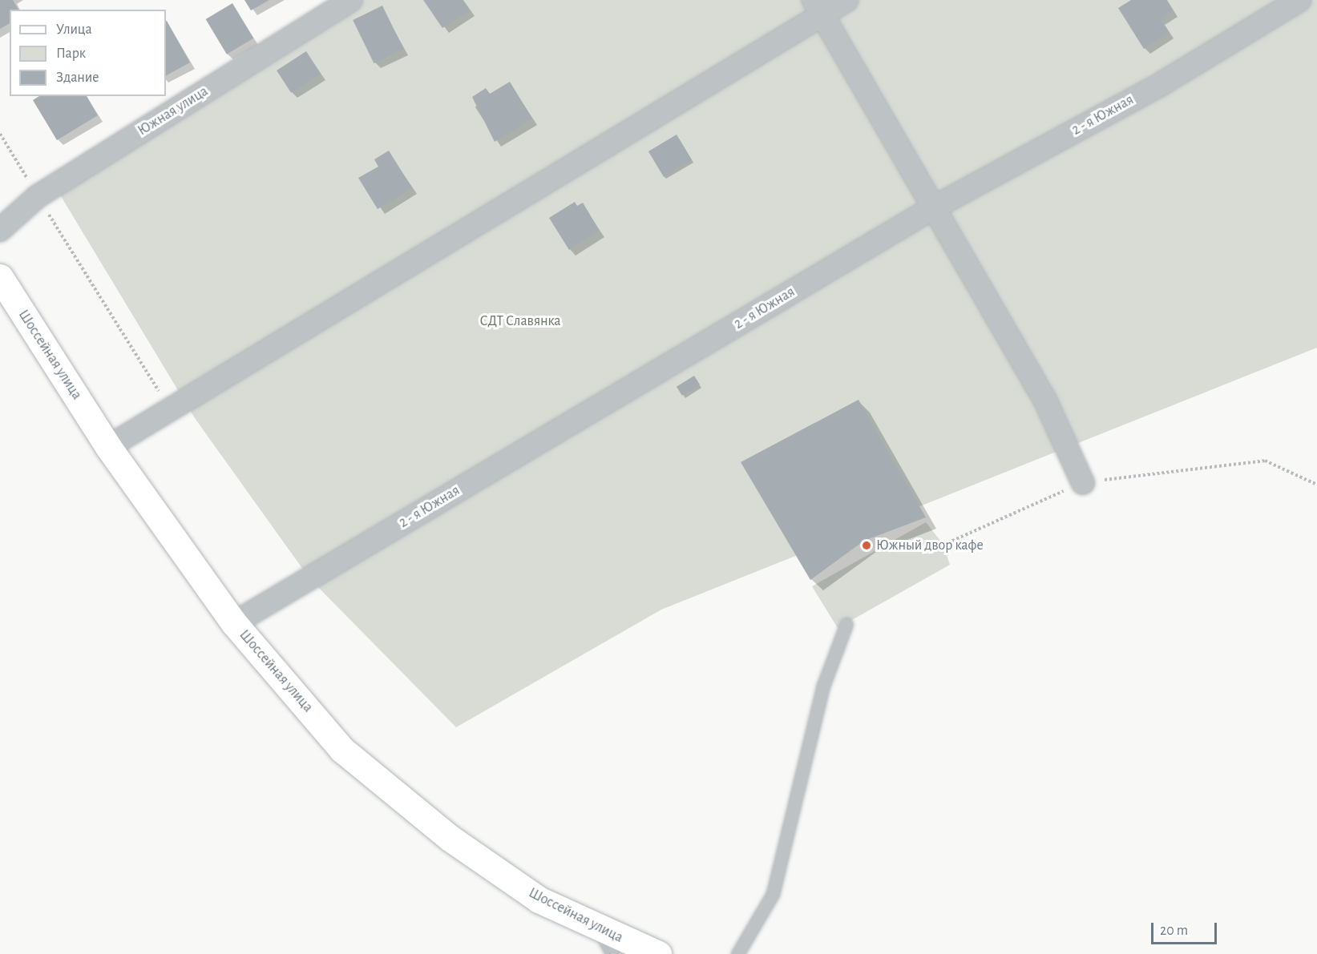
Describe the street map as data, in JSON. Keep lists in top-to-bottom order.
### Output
{
  "streets": {
    "main road": ["Шоссейная улица"],
    "street": ["Южная улица", "2 - я Южная"]
  },
  "crossings": [
    ["2 - я Южная", "Шоссейная улица"]
  ],
  "parks": ["СДТ Славянка"],
  "places": ["Южный двор кафе"],
  "legend": ["Улица", "Парк", "Здание"],
  "scale_bar": "20 m"
}
